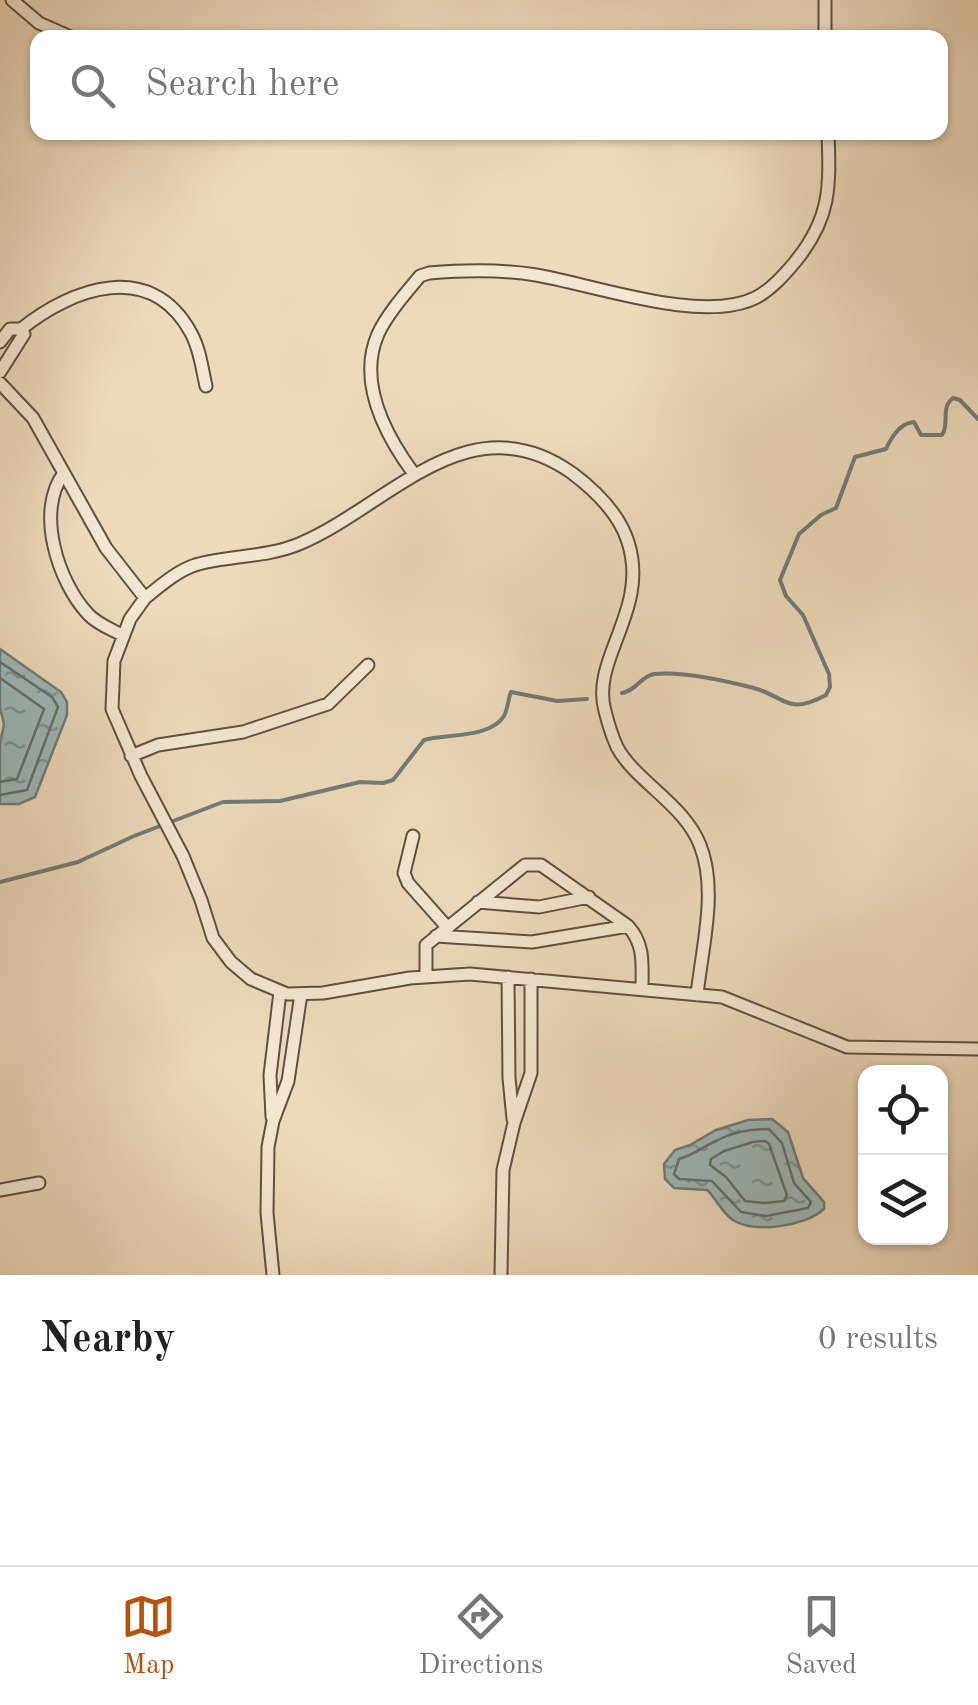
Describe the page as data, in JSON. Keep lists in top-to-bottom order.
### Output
{
  "page": {
    "search": "Search here",
    "heading": ["Nearby", "0 results"],
    "nav": ["Map", "Directions", "Saved"]
  }
}
